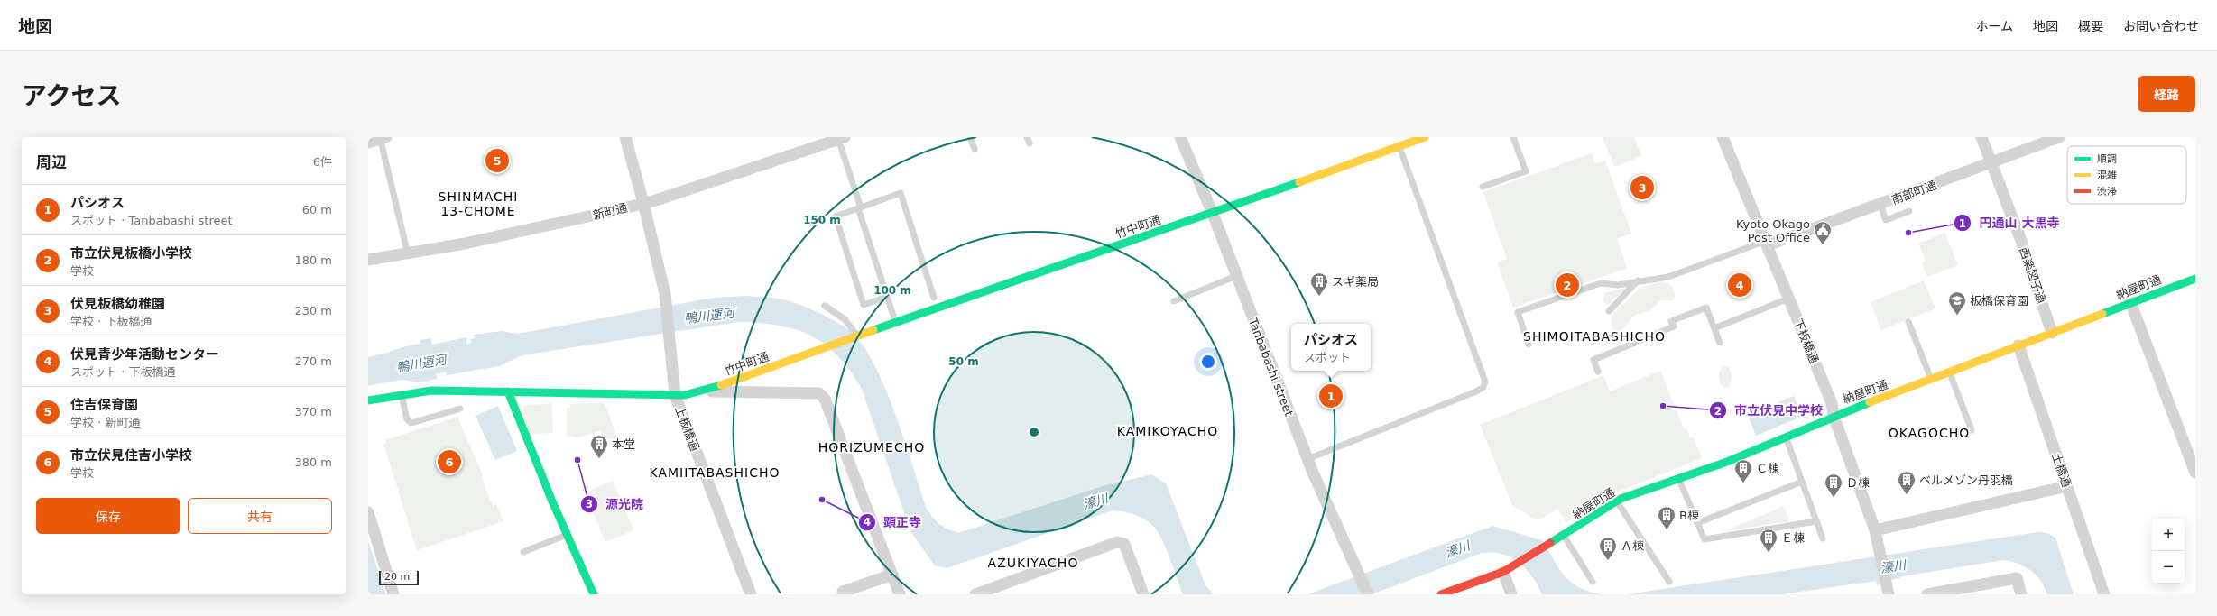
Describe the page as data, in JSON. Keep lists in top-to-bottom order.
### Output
{
  "streets": {
    "street": [
      "南部町通",
      "新町通",
      "竹中町通",
      "西楽図子通",
      "納屋町通",
      "下板橋通",
      "Tanbabashi street",
      "上板橋通",
      "土橋通"
    ]
  },
  "crossings": [
    ["南部町通", "西楽図子通"],
    ["南部町通", "下板橋通"],
    ["新町通", "上板橋通"],
    ["竹中町通", "Tanbabashi street"],
    ["竹中町通", "上板橋通"],
    ["西楽図子通", "納屋町通"],
    ["納屋町通", "下板橋通"],
    ["納屋町通", "土橋通"]
  ],
  "districts": [
    "SHINMACHI 13-CHOME",
    "SHIMOITABASHICHO",
    "KAMIKOYACHO",
    "OKAGOCHO",
    "HORIZUMECHO",
    "KAMIITABASHICHO",
    "AZUKIYACHO"
  ],
  "water": ["鴨川運河", "濠川"],
  "places": {
    "other": [
      "円通山 大黒寺",
      "市立伏見中学校",
      "源光院",
      "顕正寺"
    ],
    "public building": ["Kyoto Okago Post Office"],
    "building": [
      "スギ薬局",
      "本堂",
      "Ｃ棟",
      "ベルメゾン丹羽橋",
      "Ｄ棟",
      "B棟",
      "Ｅ棟",
      "Ａ棟"
    ],
    "school or university": ["板橋保育園"]
  },
  "legend": ["順調", "混雑", "渋滞"],
  "scale_bar": "20 m",
  "page": {
    "header": "地図",
    "nav": [
      "ホーム",
      "地図",
      "概要",
      "お問い合わせ"
    ],
    "title": "アクセス",
    "buttons": [
      "経路",
      ["保存", "共有"]
    ],
    "heading": ["周辺", "6件"],
    "pins": [
      "5",
      "3",
      "2",
      "4",
      "1",
      "6"
    ],
    "list": [
      {
        "mark": "1",
        "name": "パシオス",
        "note": "スポット · Tanbabashi street",
        "value": "60 m"
      },
      {
        "mark": "2",
        "name": "市立伏見板橋小学校",
        "note": "学校",
        "value": "180 m"
      },
      {
        "mark": "3",
        "name": "伏見板橋幼稚園",
        "note": "学校 · 下板橋通",
        "value": "230 m"
      },
      {
        "mark": "4",
        "name": "伏見青少年活動センター",
        "note": "スポット · 下板橋通",
        "value": "270 m"
      },
      {
        "mark": "5",
        "name": "住吉保育園",
        "note": "学校 · 新町通",
        "value": "370 m"
      },
      {
        "mark": "6",
        "name": "市立伏見住吉小学校",
        "note": "学校",
        "value": "380 m"
      }
    ],
    "popup": ["パシオス", "スポット"],
    "map_buttons": ["+", "−"],
    "scale": "20 m"
  },
  "rings": ["150 m", "100 m", "50 m"]
}
